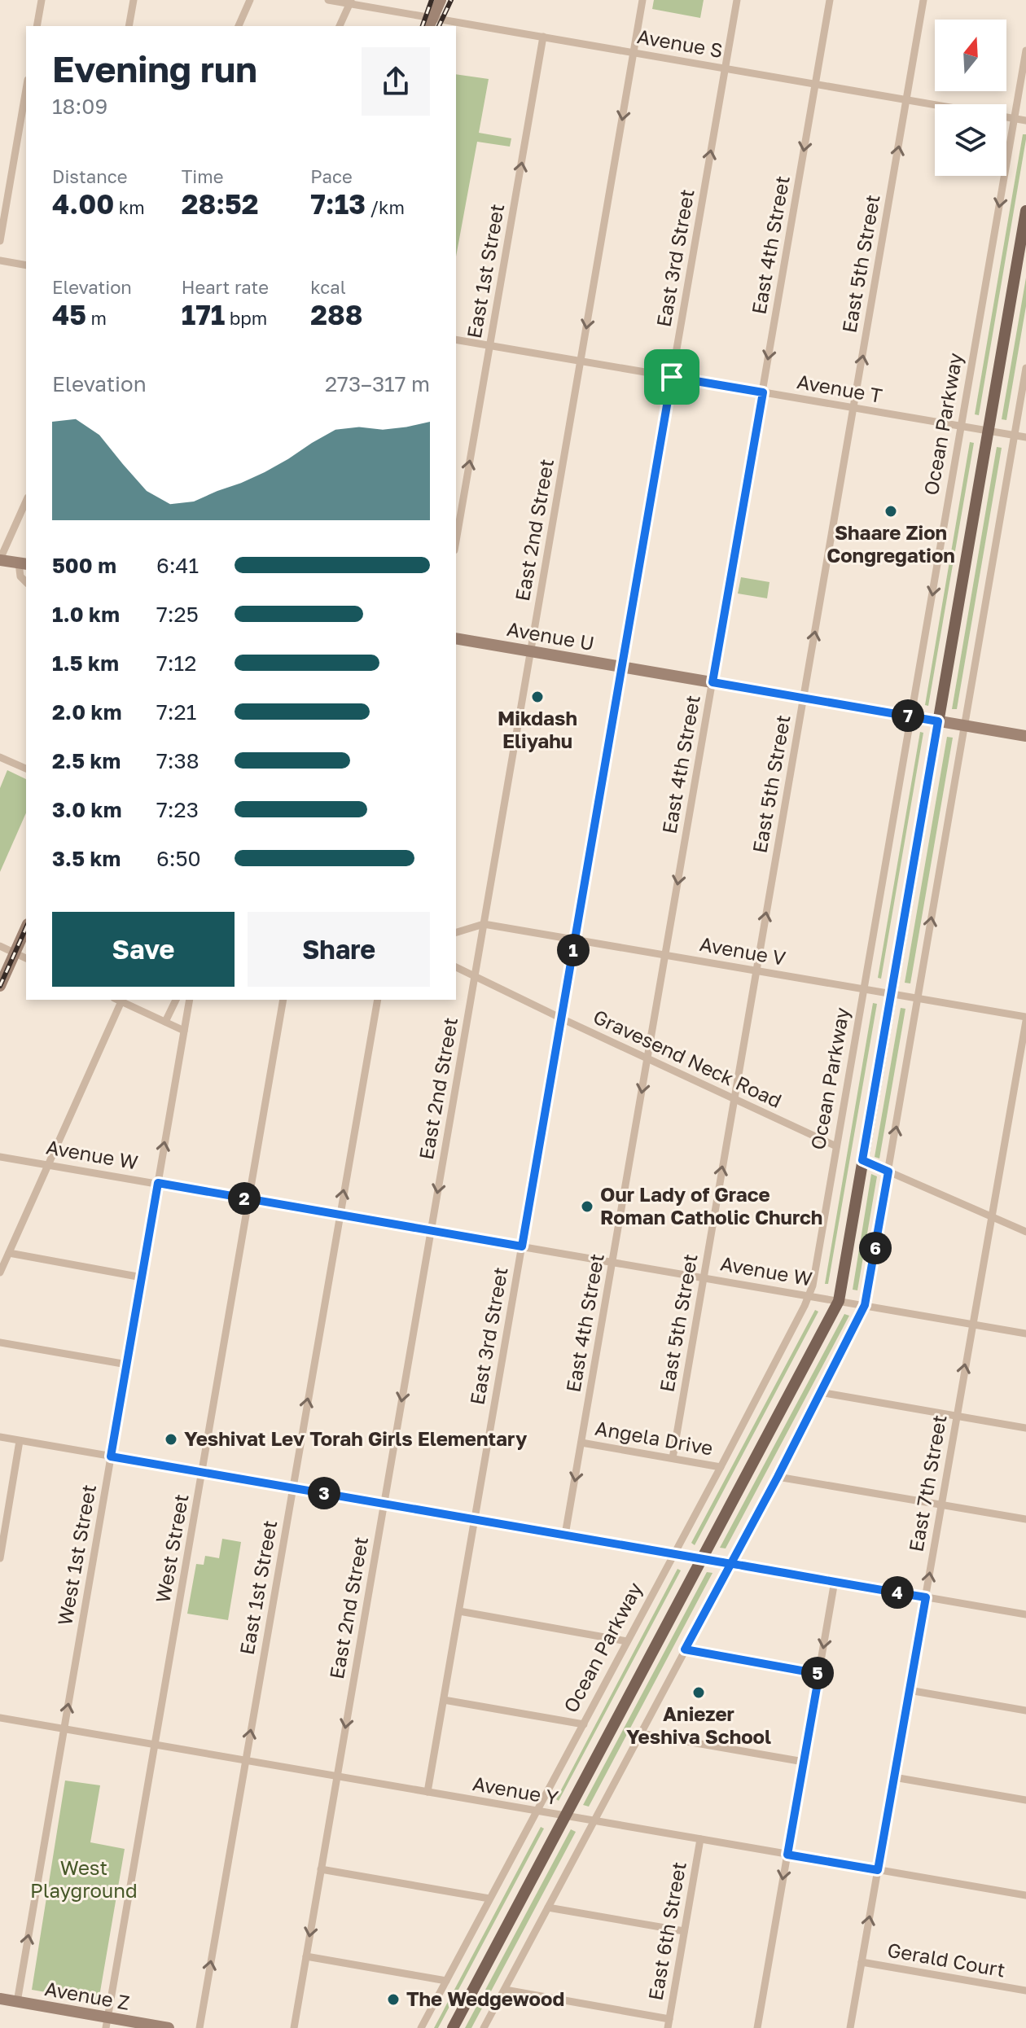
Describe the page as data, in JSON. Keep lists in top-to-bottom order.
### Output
{
  "streets": {
    "main road": ["Avenue U", "Avenue Z"],
    "street": [
      "Avenue S",
      "East 4th Street",
      "East 3rd Street",
      "East 5th Street",
      "East 1st Street",
      "Avenue T",
      "Ocean Parkway",
      "East 2nd Street",
      "Avenue V",
      "Gravesend Neck Road",
      "Avenue W",
      "Angela Drive",
      "East 7th Street",
      "West Street",
      "West 1st Street",
      "Avenue Y",
      "East 6th Street",
      "Gerald Court"
    ]
  },
  "crossings": [
    ["Avenue S", "East 4th Street"],
    ["Avenue S", "East 3rd Street"],
    ["Avenue S", "East 5th Street"],
    ["Avenue S", "East 1st Street"],
    ["Avenue S", "Ocean Parkway"],
    ["Avenue S", "East 2nd Street"],
    ["East 4th Street", "Avenue T"],
    ["East 4th Street", "Avenue U"],
    ["East 4th Street", "Avenue V"],
    ["East 4th Street", "Gravesend Neck Road"],
    ["East 4th Street", "Avenue W"],
    ["East 4th Street", "Angela Drive"],
    ["East 3rd Street", "Avenue T"],
    ["East 3rd Street", "Avenue U"],
    ["East 3rd Street", "Avenue V"],
    ["East 3rd Street", "Gravesend Neck Road"],
    ["East 3rd Street", "Avenue W"],
    ["East 3rd Street", "Avenue Y"],
    ["East 5th Street", "Avenue T"],
    ["East 5th Street", "Avenue U"],
    ["East 5th Street", "Avenue V"],
    ["East 5th Street", "Gravesend Neck Road"],
    ["East 5th Street", "Avenue W"],
    ["East 5th Street", "Angela Drive"],
    ["East 1st Street", "Avenue T"],
    ["East 1st Street", "Avenue W"],
    ["East 1st Street", "Avenue Y"],
    ["Avenue T", "Ocean Parkway"],
    ["Avenue T", "East 2nd Street"],
    ["Ocean Parkway", "Avenue U"],
    ["Ocean Parkway", "Avenue V"],
    ["Ocean Parkway", "Gravesend Neck Road"],
    ["Ocean Parkway", "Avenue W"],
    ["Ocean Parkway", "Angela Drive"],
    ["Ocean Parkway", "Avenue Y"],
    ["East 2nd Street", "Avenue U"],
    ["East 2nd Street", "Avenue V"],
    ["East 2nd Street", "Gravesend Neck Road"],
    ["East 2nd Street", "Avenue W"],
    ["East 2nd Street", "Avenue Y"],
    ["Avenue V", "East 7th Street"],
    ["Avenue W", "East 7th Street"],
    ["Avenue W", "West Street"],
    ["Avenue W", "West 1st Street"],
    ["East 7th Street", "Avenue Y"],
    ["East 7th Street", "Gerald Court"],
    ["West Street", "Avenue Y"],
    ["West Street", "Avenue Z"],
    ["West 1st Street", "Avenue Y"],
    ["West 1st Street", "Avenue Z"],
    ["Avenue Y", "East 6th Street"]
  ],
  "one_way": [
    "East 4th Street",
    "East 5th Street",
    "East 1st Street",
    "East 2nd Street",
    "West 1st Street"
  ],
  "parks": ["West Playground"],
  "places": [
    "Shaare Zion Congregation",
    "Mikdash Eliyahu",
    "Our Lady of Grace Roman Catholic Church",
    "Yeshivat Lev Torah Girls Elementary",
    "Aniezer Yeshiva School",
    "The Wedgewood"
  ],
  "north": "top",
  "page": {
    "heading": ["Evening run", "18:09"],
    "stats": [
      ["Distance", "4.00 km"],
      ["Time", "28:52"],
      ["Pace", "7:13 /km"],
      ["Elevation", "45 m"],
      ["Heart rate", "171 bpm"],
      ["kcal", "288"]
    ],
    "chart": ["Elevation", "273–317 m"],
    "list": [
      {
        "name": "500 m",
        "note": "6:41"
      },
      {
        "name": "1.0 km",
        "note": "7:25"
      },
      {
        "name": "1.5 km",
        "note": "7:12"
      },
      {
        "name": "2.0 km",
        "note": "7:21"
      },
      {
        "name": "2.5 km",
        "note": "7:38"
      },
      {
        "name": "3.0 km",
        "note": "7:23"
      },
      {
        "name": "3.5 km",
        "note": "6:50"
      }
    ],
    "pins": [
      "7",
      "1",
      "2",
      "6",
      "3",
      "4",
      "5"
    ],
    "buttons": ["Save", "Share"]
  }
}
